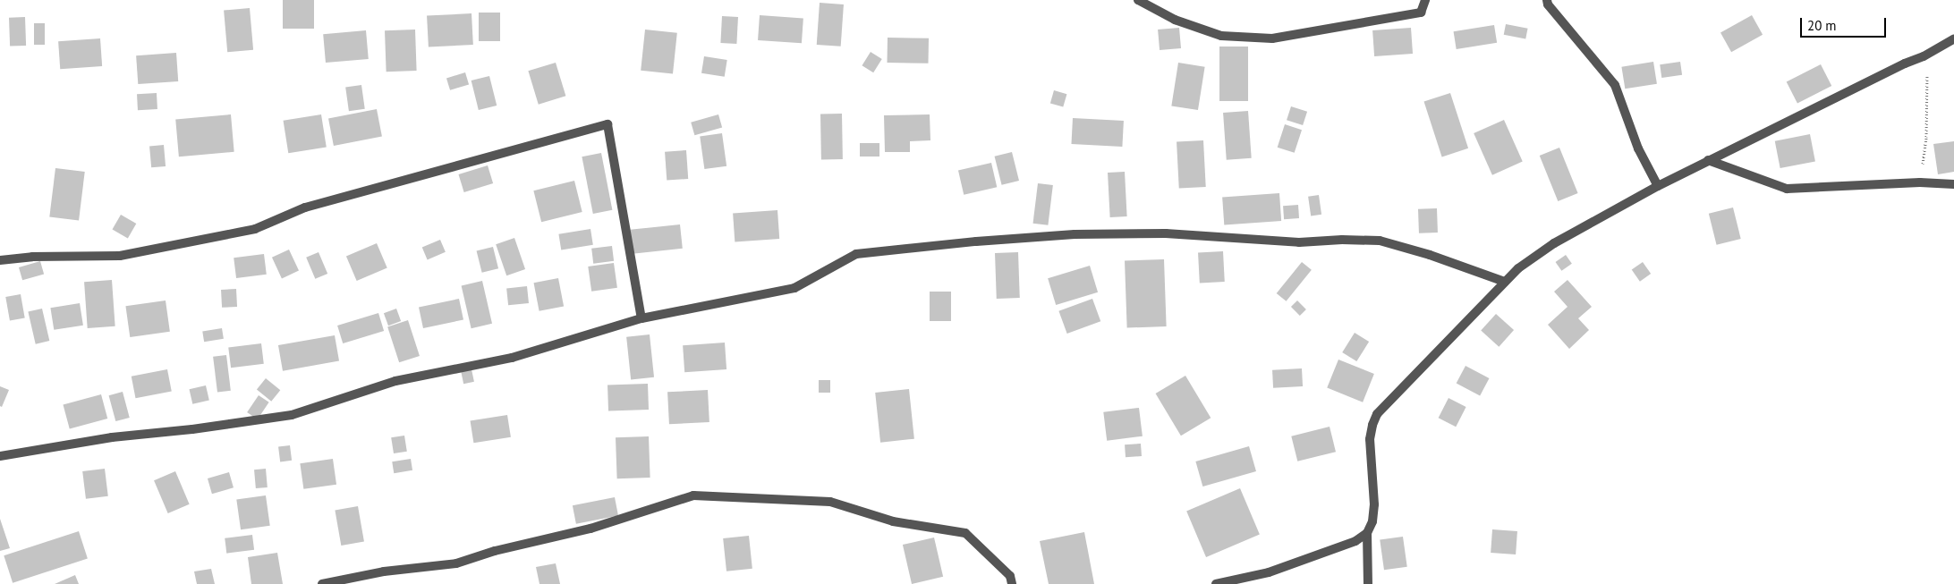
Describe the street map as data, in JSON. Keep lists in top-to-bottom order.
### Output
{
  "scale_bar": "20 m"
}
